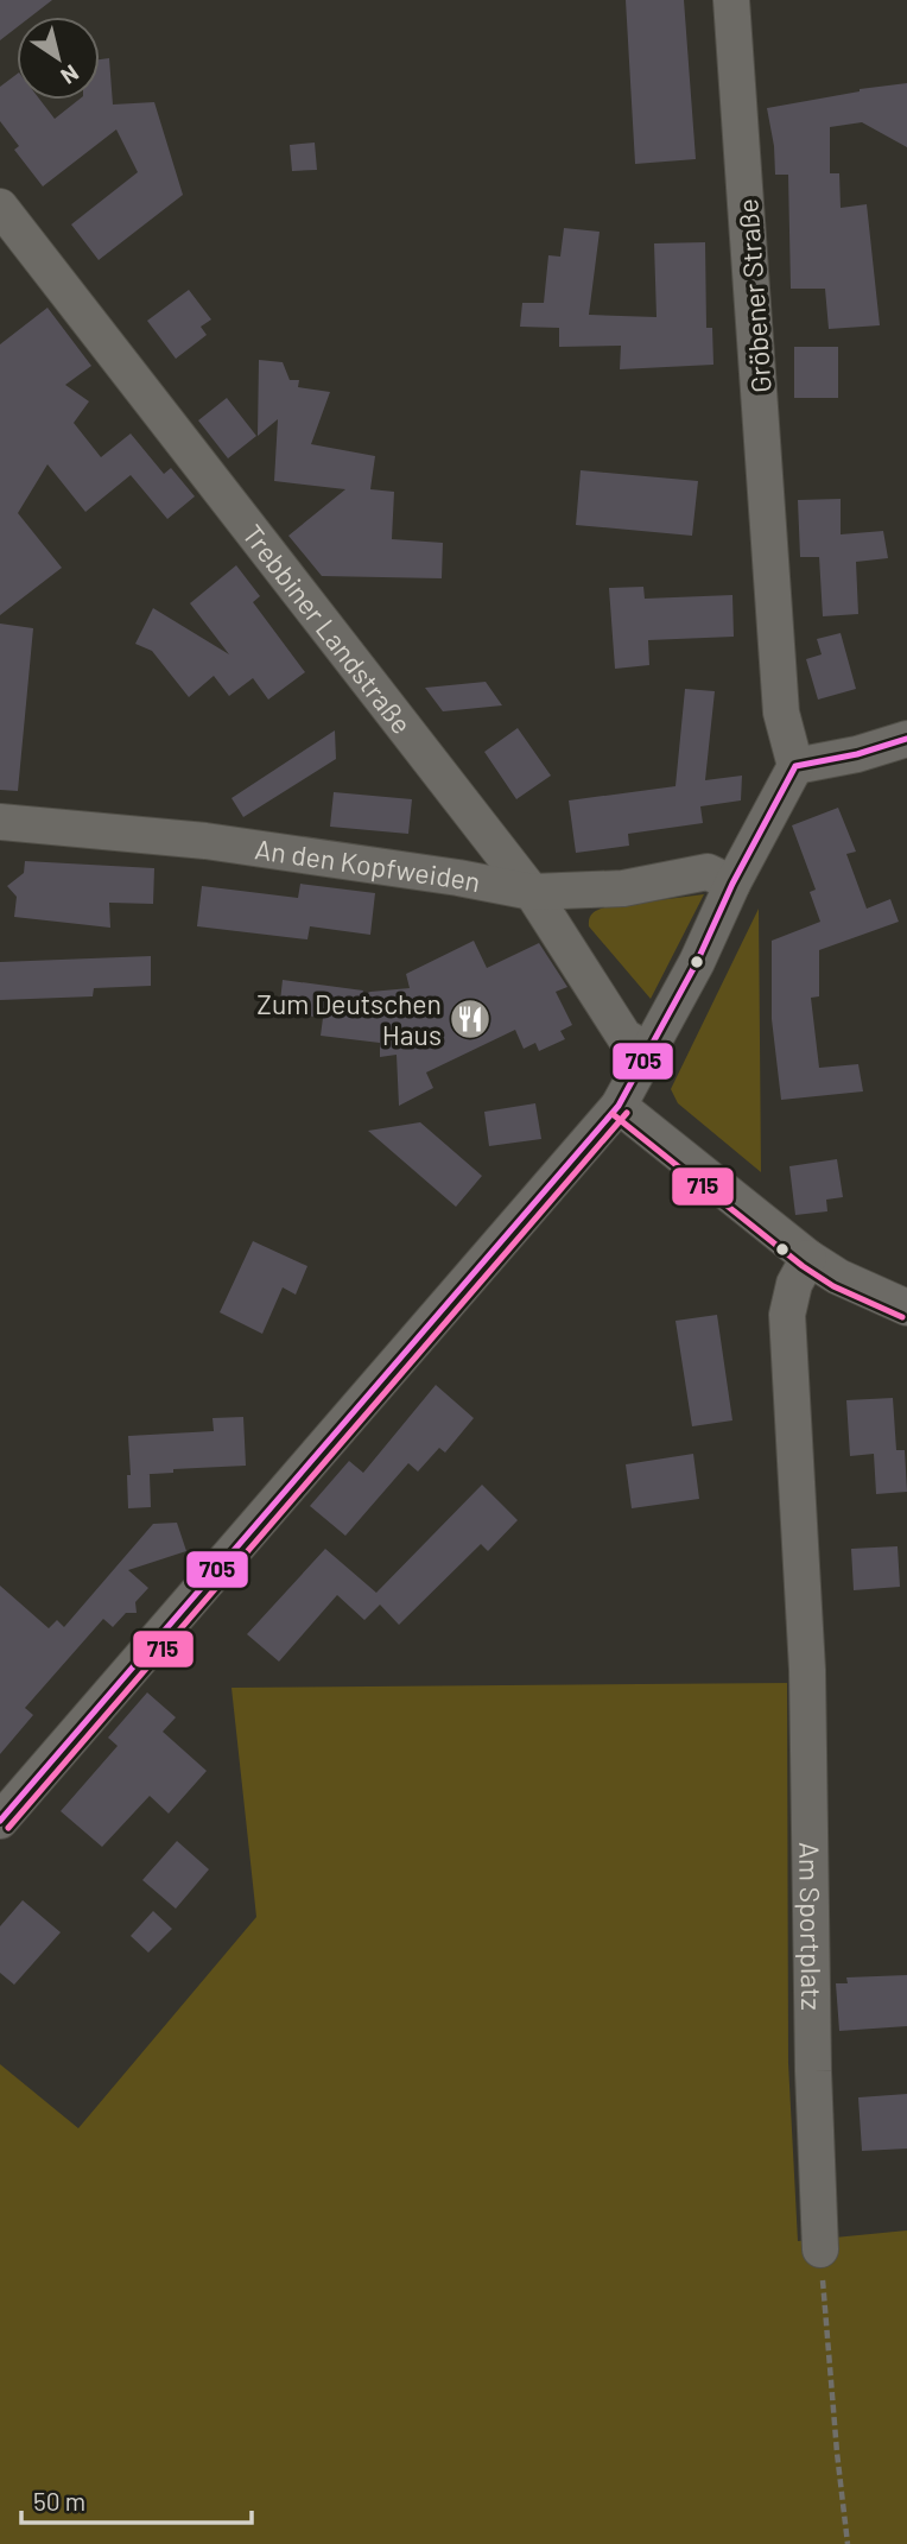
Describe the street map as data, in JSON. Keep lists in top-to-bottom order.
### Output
{
  "streets": {
    "street": [
      "Gröbener Straße",
      "Trebbiner Landstraße",
      "An den Kopfweiden",
      "Am Sportplatz"
    ]
  },
  "crossings": [
    ["Trebbiner Landstraße", "An den Kopfweiden"]
  ],
  "places": {
    "restaurant": ["Zum Deutschen Haus"]
  },
  "lines": ["transit line 705", "transit line 715"],
  "scale_bar": "50 m",
  "north": "bottom right"
}
